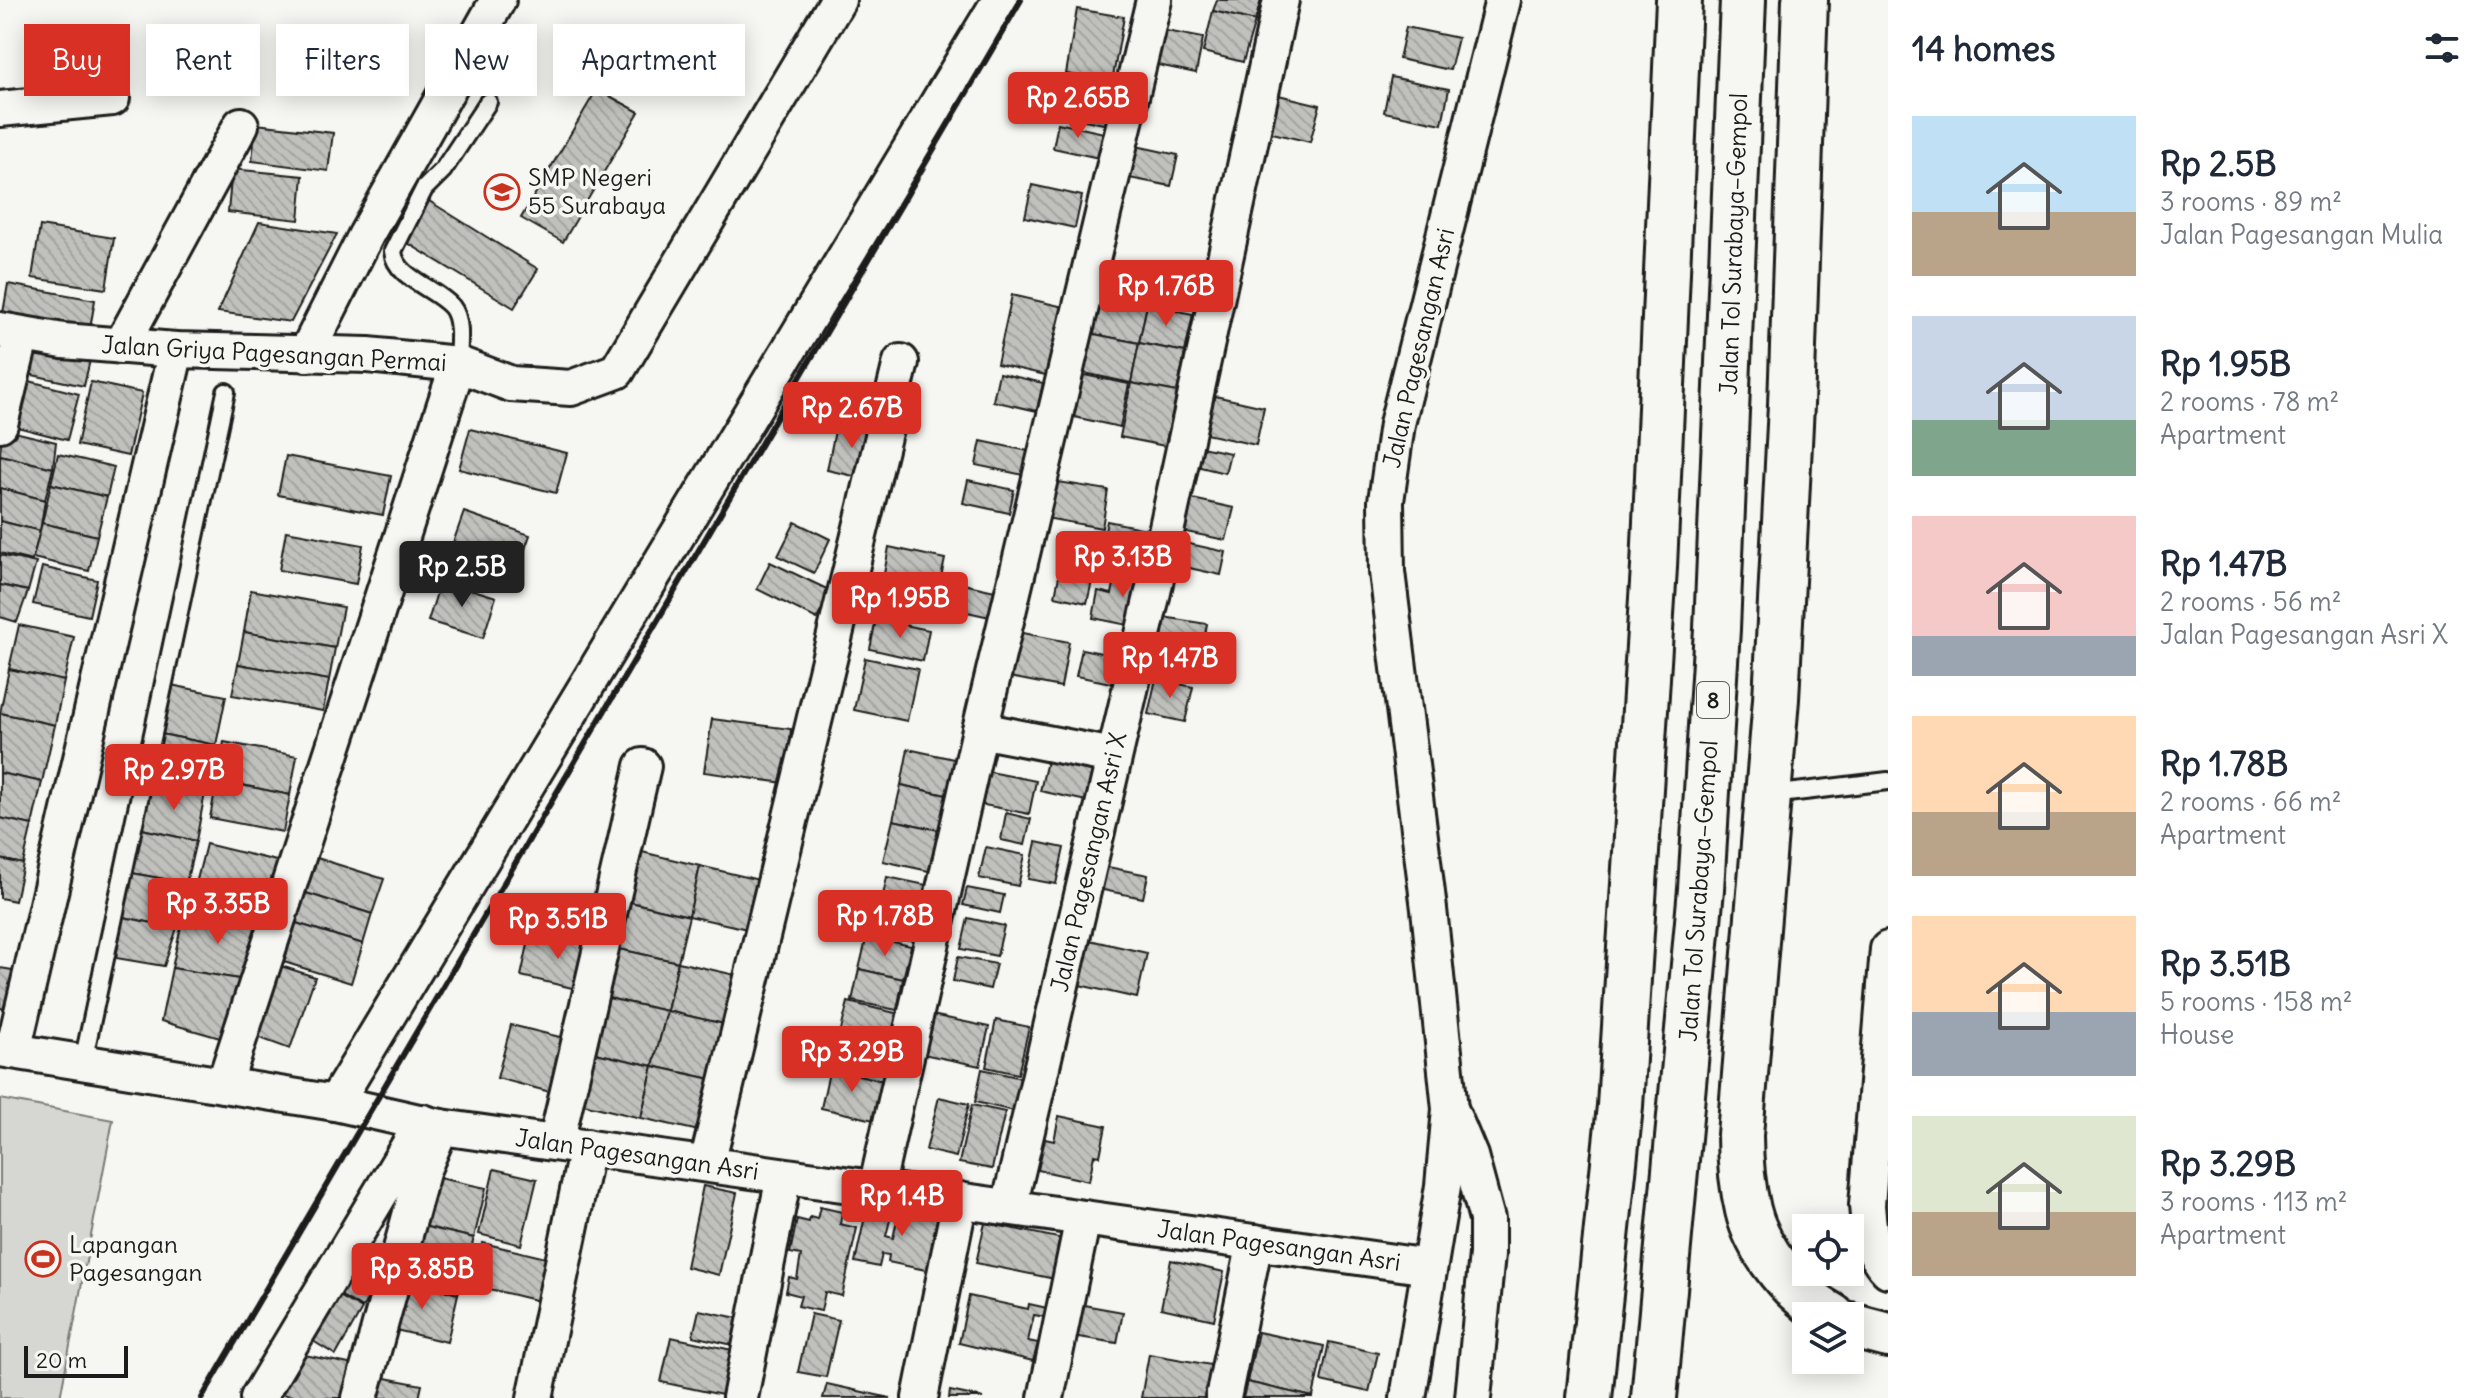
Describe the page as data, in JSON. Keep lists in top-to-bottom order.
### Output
{
  "streets": {
    "highway": ["Jalan Tol Surabaya–Gempol", "8"],
    "street": ["Jalan Pagesangan Asri", "Jalan Griya Pagesangan Permai", "Jalan Pagesangan Asri X"]
  },
  "crossings": [
    ["Jalan Pagesangan Asri", "Jalan Pagesangan Asri X"]
  ],
  "places": {
    "school or university": ["SMP Negeri 55 Surabaya"],
    "sports": ["Lapangan Pagesangan"]
  },
  "scale_bar": "20 m",
  "page": {
    "heading": "14 homes",
    "chip": [
      "Buy",
      "Rent",
      "Filters",
      "New",
      "Apartment"
    ],
    "price": [
      "Rp 2.65B",
      "Rp 1.76B",
      "Rp 2.67B",
      "Rp 3.13B",
      "Rp 2.5B",
      "Rp 1.95B",
      "Rp 1.47B",
      "Rp 2.97B",
      "Rp 3.35B",
      "Rp 1.78B",
      "Rp 3.51B",
      "Rp 3.29B",
      "Rp 1.4B",
      "Rp 3.85B"
    ],
    "list": [
      {
        "name": "Rp 2.5B",
        "note": "3 rooms · 89 m² · Jalan Pagesangan Mulia"
      },
      {
        "name": "Rp 1.95B",
        "note": "2 rooms · 78 m² · Apartment"
      },
      {
        "name": "Rp 1.47B",
        "note": "2 rooms · 56 m² · Jalan Pagesangan Asri X"
      },
      {
        "name": "Rp 1.78B",
        "note": "2 rooms · 66 m² · Apartment"
      },
      {
        "name": "Rp 3.51B",
        "note": "5 rooms · 158 m² · House"
      },
      {
        "name": "Rp 3.29B",
        "note": "3 rooms · 113 m² · Apartment"
      }
    ],
    "scale": "20 m"
  }
}
